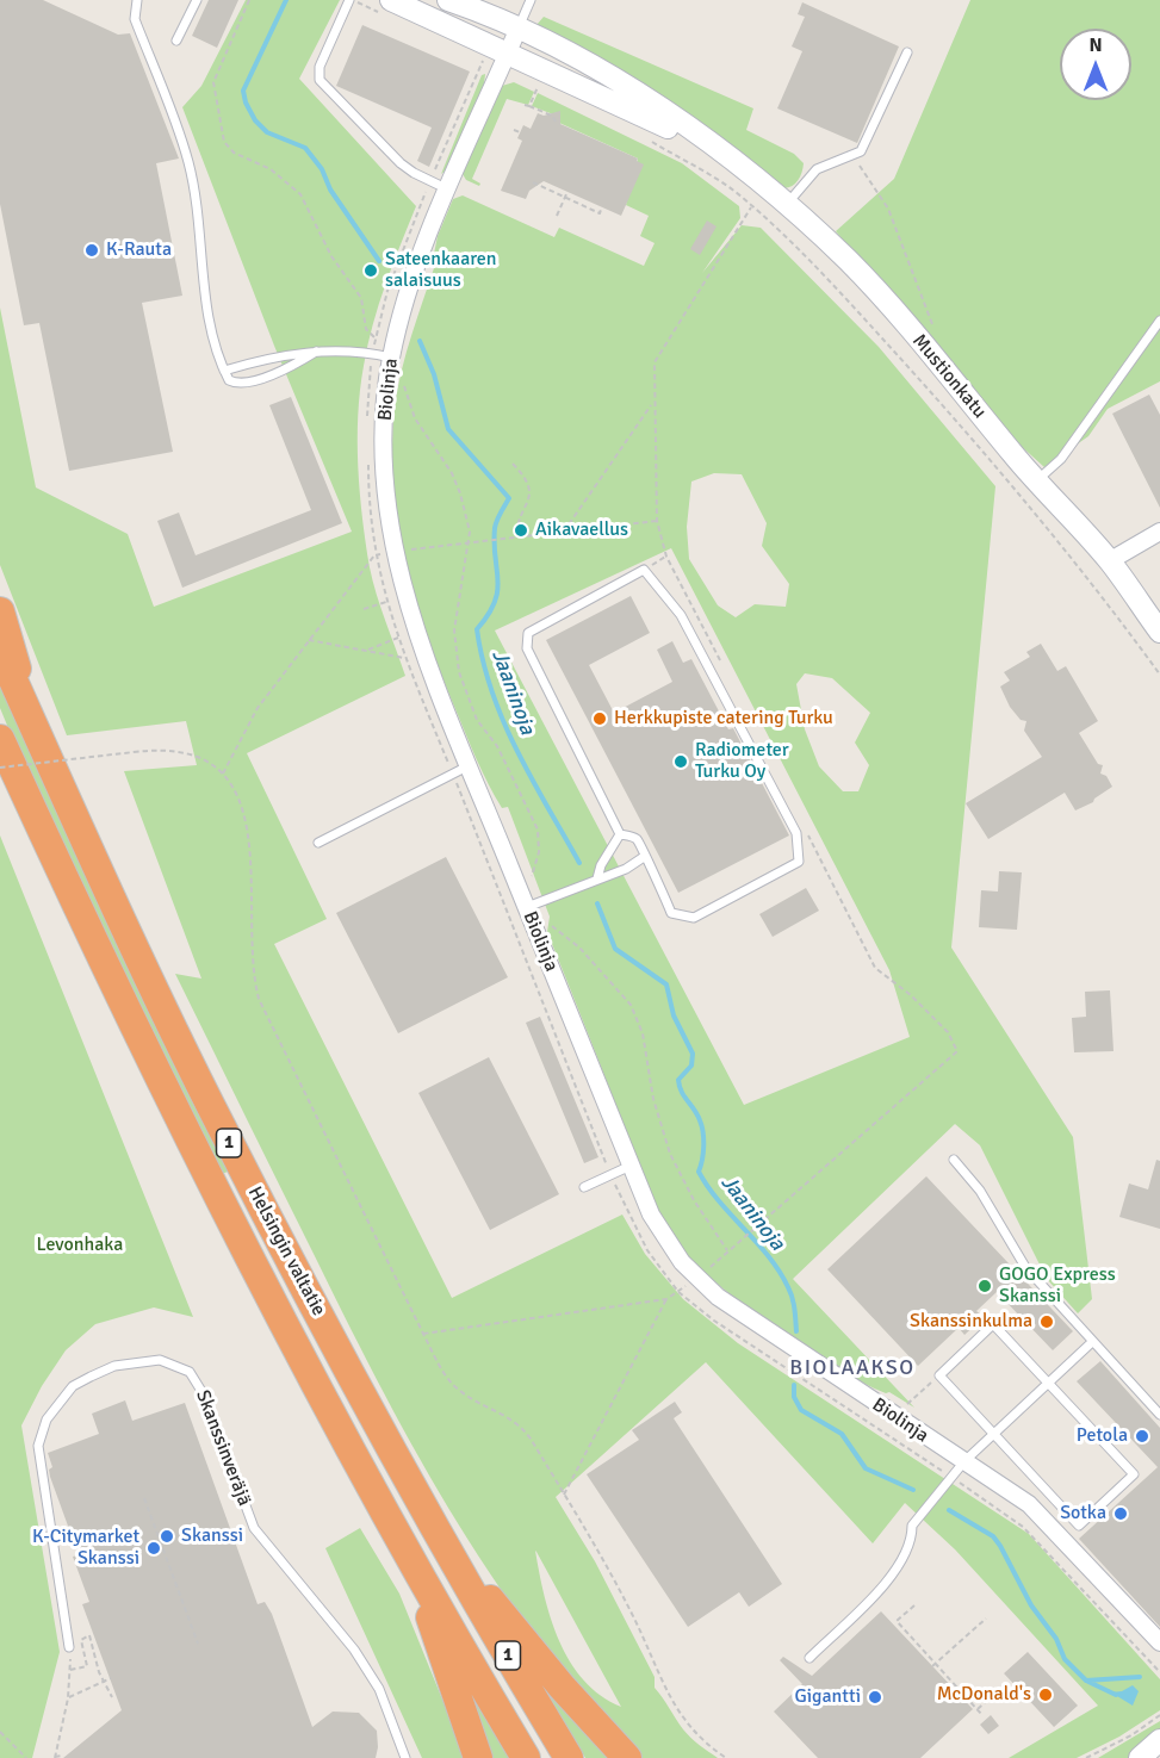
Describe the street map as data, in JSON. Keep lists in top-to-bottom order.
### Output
{
  "streets": {
    "highway": ["1", "Helsingin valtatie"],
    "street": ["Mustionkatu", "Biolinja"],
    "lane": ["Skanssinveräjä"]
  },
  "crossings": [
    ["Mustionkatu", "Biolinja"]
  ],
  "districts": ["BIOLAAKSO"],
  "water": ["Jaaninoja"],
  "parks": ["Levonhaka"],
  "places": [
    "K-Rauta",
    "Sateenkaaren salaisuus",
    "Aikavaellus",
    "Herkkupiste catering Turku",
    "Radiometer Turku Oy",
    "GOGO Express Skanssi",
    "Skanssinkulma",
    "Petola",
    "Sotka",
    "Skanssi",
    "K-Citymarket Skanssi",
    "McDonald's",
    "Gigantti"
  ],
  "north": "top"
}
